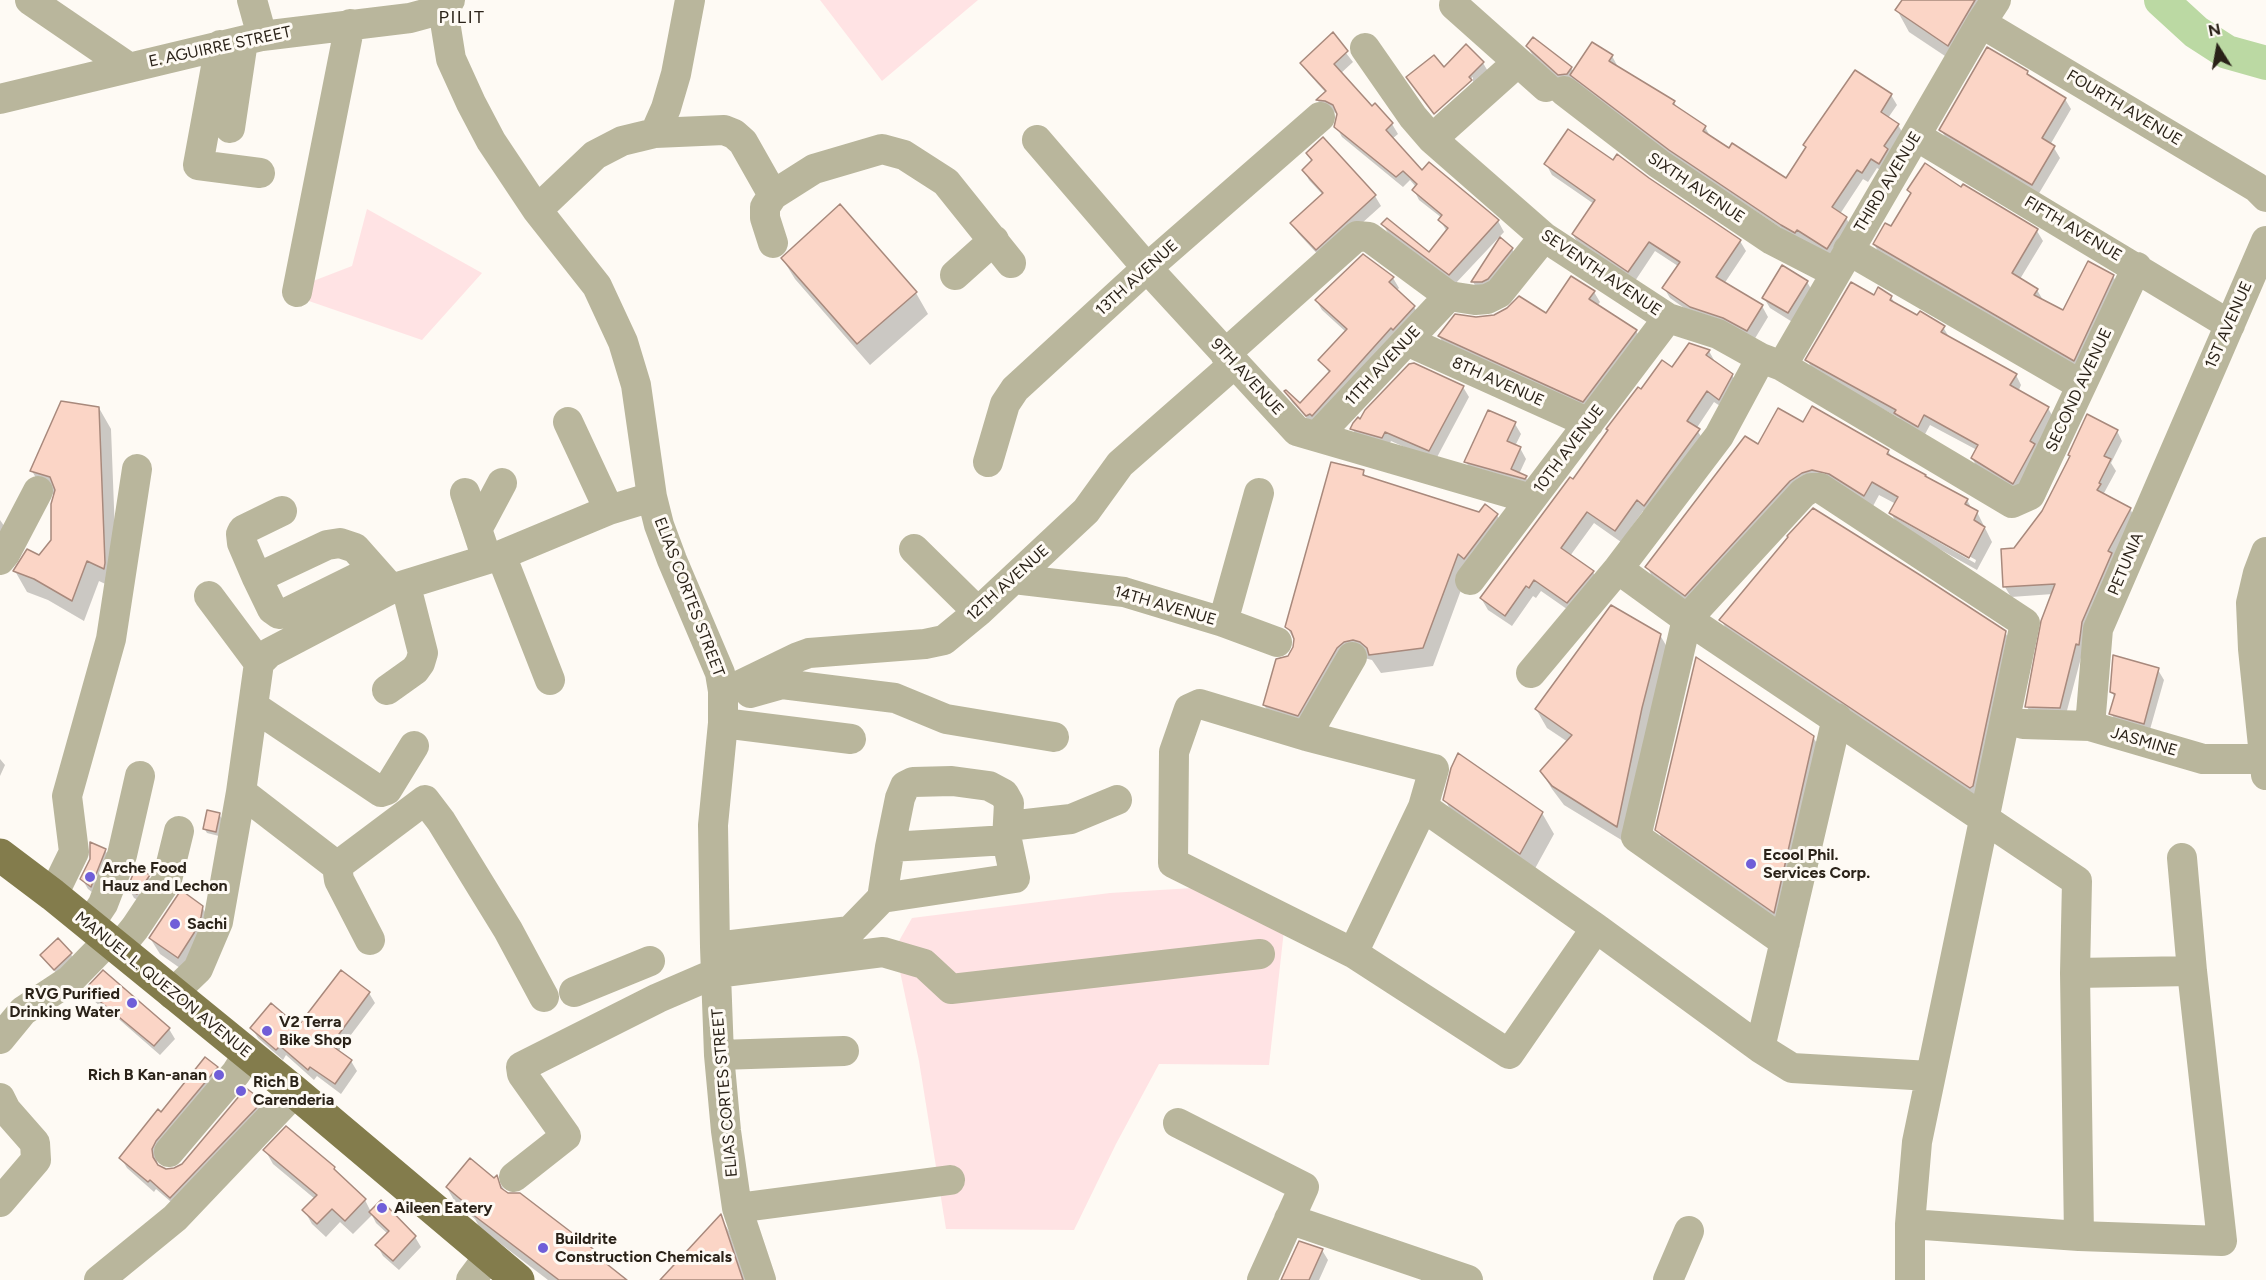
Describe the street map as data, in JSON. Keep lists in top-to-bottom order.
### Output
{
  "streets": {
    "main road": ["MANUEL L. QUEZON AVENUE"],
    "street": [
      "E. AGUIRRE STREET",
      "FOURTH AVENUE",
      "THIRD AVENUE",
      "SIXTH AVENUE",
      "FIFTH AVENUE",
      "SEVENTH AVENUE",
      "13TH AVENUE",
      "1ST AVENUE",
      "11TH AVENUE",
      "9TH AVENUE",
      "8TH AVENUE",
      "SECOND AVENUE",
      "10TH AVENUE",
      "PETUNIA",
      "12TH AVENUE",
      "ELIAS CORTES STREET",
      "14TH AVENUE",
      "JASMINE"
    ]
  },
  "crossings": [
    ["E. AGUIRRE STREET", "ELIAS CORTES STREET"],
    ["FOURTH AVENUE", "THIRD AVENUE"],
    ["THIRD AVENUE", "SIXTH AVENUE"],
    ["THIRD AVENUE", "FIFTH AVENUE"],
    ["THIRD AVENUE", "SEVENTH AVENUE"],
    ["SIXTH AVENUE", "SECOND AVENUE"],
    ["FIFTH AVENUE", "1ST AVENUE"],
    ["FIFTH AVENUE", "SECOND AVENUE"],
    ["SEVENTH AVENUE", "SECOND AVENUE"],
    ["SEVENTH AVENUE", "10TH AVENUE"],
    ["SEVENTH AVENUE", "12TH AVENUE"],
    ["13TH AVENUE", "9TH AVENUE"],
    ["1ST AVENUE", "PETUNIA"],
    ["11TH AVENUE", "9TH AVENUE"],
    ["11TH AVENUE", "8TH AVENUE"],
    ["11TH AVENUE", "12TH AVENUE"],
    ["9TH AVENUE", "10TH AVENUE"],
    ["9TH AVENUE", "12TH AVENUE"],
    ["8TH AVENUE", "10TH AVENUE"],
    ["PETUNIA", "JASMINE"],
    ["12TH AVENUE", "ELIAS CORTES STREET"],
    ["12TH AVENUE", "14TH AVENUE"]
  ],
  "districts": ["PILIT"],
  "places": [
    "Ecool Phil. Services Corp.",
    "Arche Food Hauz and Lechon",
    "Sachi",
    "RVG Purified Drinking Water",
    "V2 Terra Bike Shop",
    "Rich B Kan-anan",
    "Rich B Carenderia",
    "Aileen Eatery",
    "Buildrite Construction Chemicals"
  ],
  "north": "top"
}
